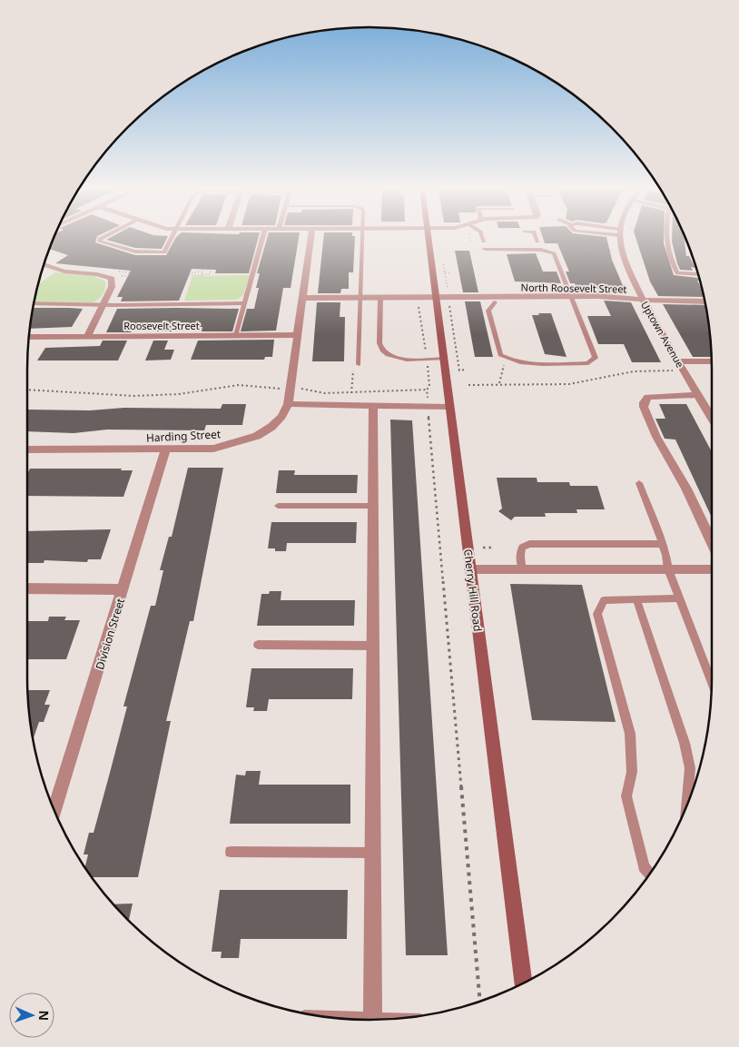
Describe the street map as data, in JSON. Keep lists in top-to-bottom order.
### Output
{
  "streets": {
    "main road": ["Cherry Hill Road"],
    "street": [
      "North Roosevelt Street",
      "Roosevelt Street",
      "Uptown Avenue",
      "Harding Street",
      "Division Street"
    ]
  },
  "crossings": [
    ["North Roosevelt Street", "Uptown Avenue"],
    ["North Roosevelt Street", "Cherry Hill Road"],
    ["Roosevelt Street", "Harding Street"],
    ["Harding Street", "Division Street"]
  ],
  "north": "right"
}
